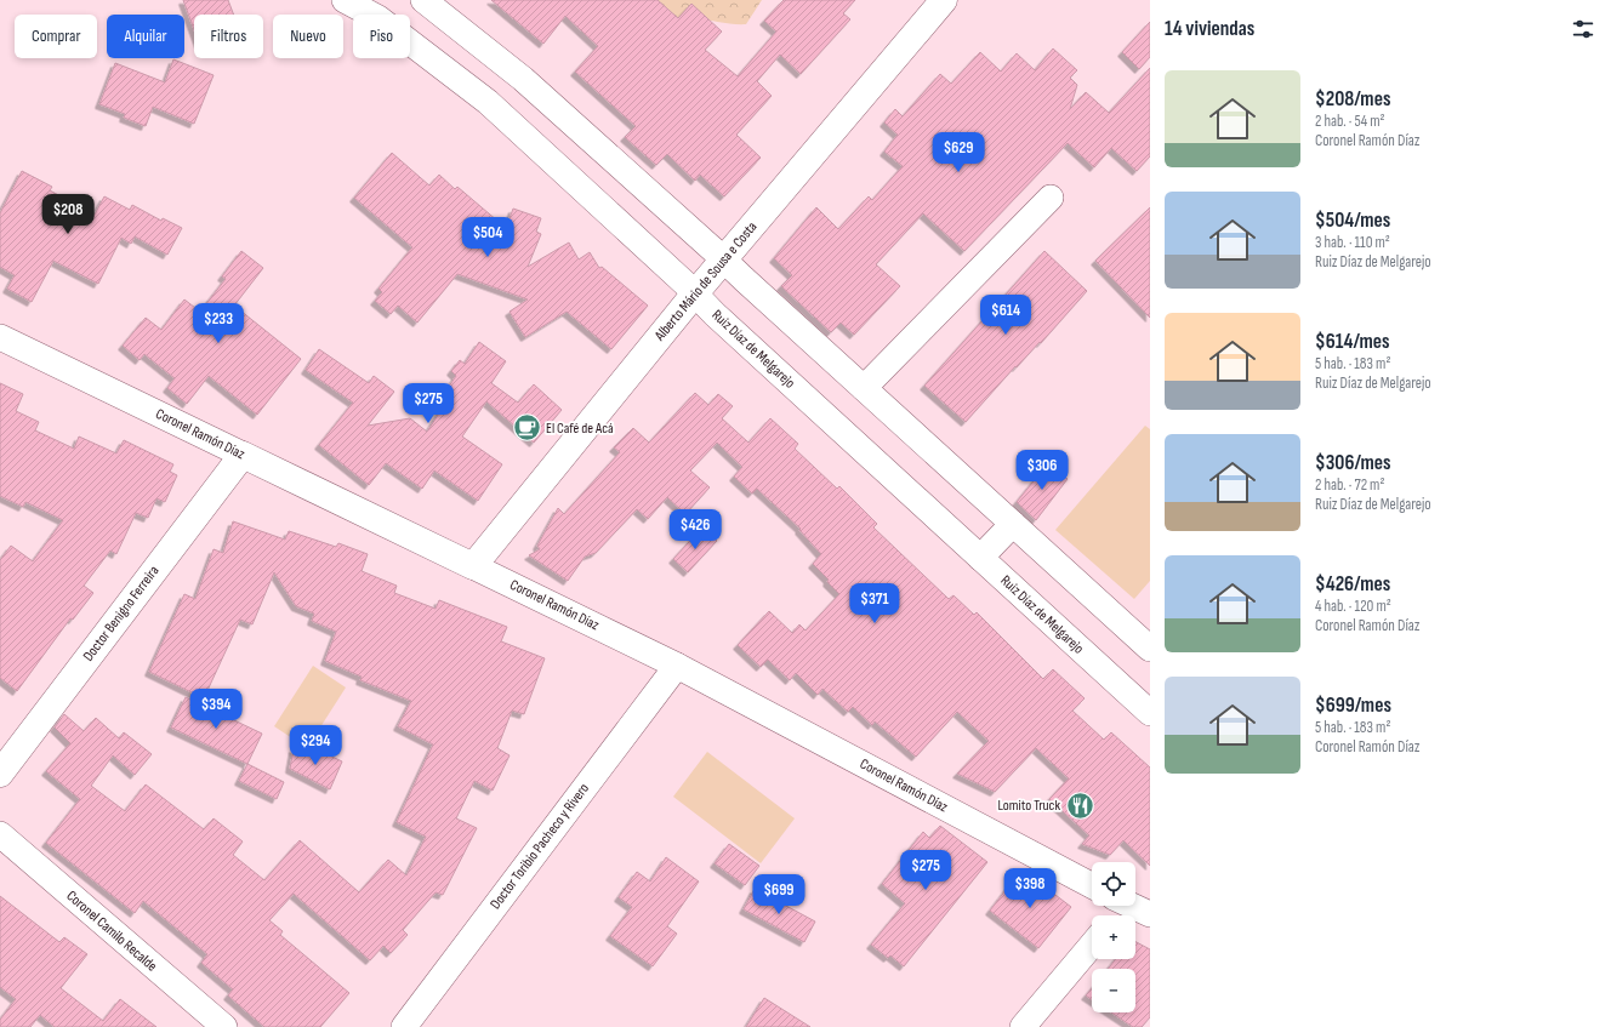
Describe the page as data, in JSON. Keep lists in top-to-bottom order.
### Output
{
  "streets": {
    "street": [
      "Alberto Mário de Sousa e Costa",
      "Ruiz Díaz de Melgarejo",
      "Coronel Ramón Díaz",
      "Doctor Benigno Ferreira",
      "Doctor Toribio Pacheco y Rivero",
      "Coronel Camilo Recalde"
    ]
  },
  "crossings": [
    ["Alberto Mário de Sousa e Costa", "Ruiz Díaz de Melgarejo"],
    ["Alberto Mário de Sousa e Costa", "Coronel Ramón Díaz"],
    ["Coronel Ramón Díaz", "Doctor Benigno Ferreira"],
    ["Coronel Ramón Díaz", "Doctor Toribio Pacheco y Rivero"]
  ],
  "places": {
    "cafe": ["El Café de Acá"],
    "restaurant": ["Lomito Truck"]
  },
  "page": {
    "heading": "14 viviendas",
    "chip": [
      "Comprar",
      "Alquilar",
      "Filtros",
      "Nuevo",
      "Piso"
    ],
    "list": [
      {
        "name": "$208/mes",
        "note": "2 hab. · 54 m² · Coronel Ramón Díaz"
      },
      {
        "name": "$504/mes",
        "note": "3 hab. · 110 m² · Ruiz Díaz de Melgarejo"
      },
      {
        "name": "$614/mes",
        "note": "5 hab. · 183 m² · Ruiz Díaz de Melgarejo"
      },
      {
        "name": "$306/mes",
        "note": "2 hab. · 72 m² · Ruiz Díaz de Melgarejo"
      },
      {
        "name": "$426/mes",
        "note": "4 hab. · 120 m² · Coronel Ramón Díaz"
      },
      {
        "name": "$699/mes",
        "note": "5 hab. · 183 m² · Coronel Ramón Díaz"
      }
    ],
    "price": [
      "$629",
      "$208",
      "$504",
      "$614",
      "$233",
      "$275",
      "$306",
      "$426",
      "$371",
      "$394",
      "$294",
      "$275",
      "$398",
      "$699"
    ],
    "map_buttons": ["+", "−"]
  }
}
